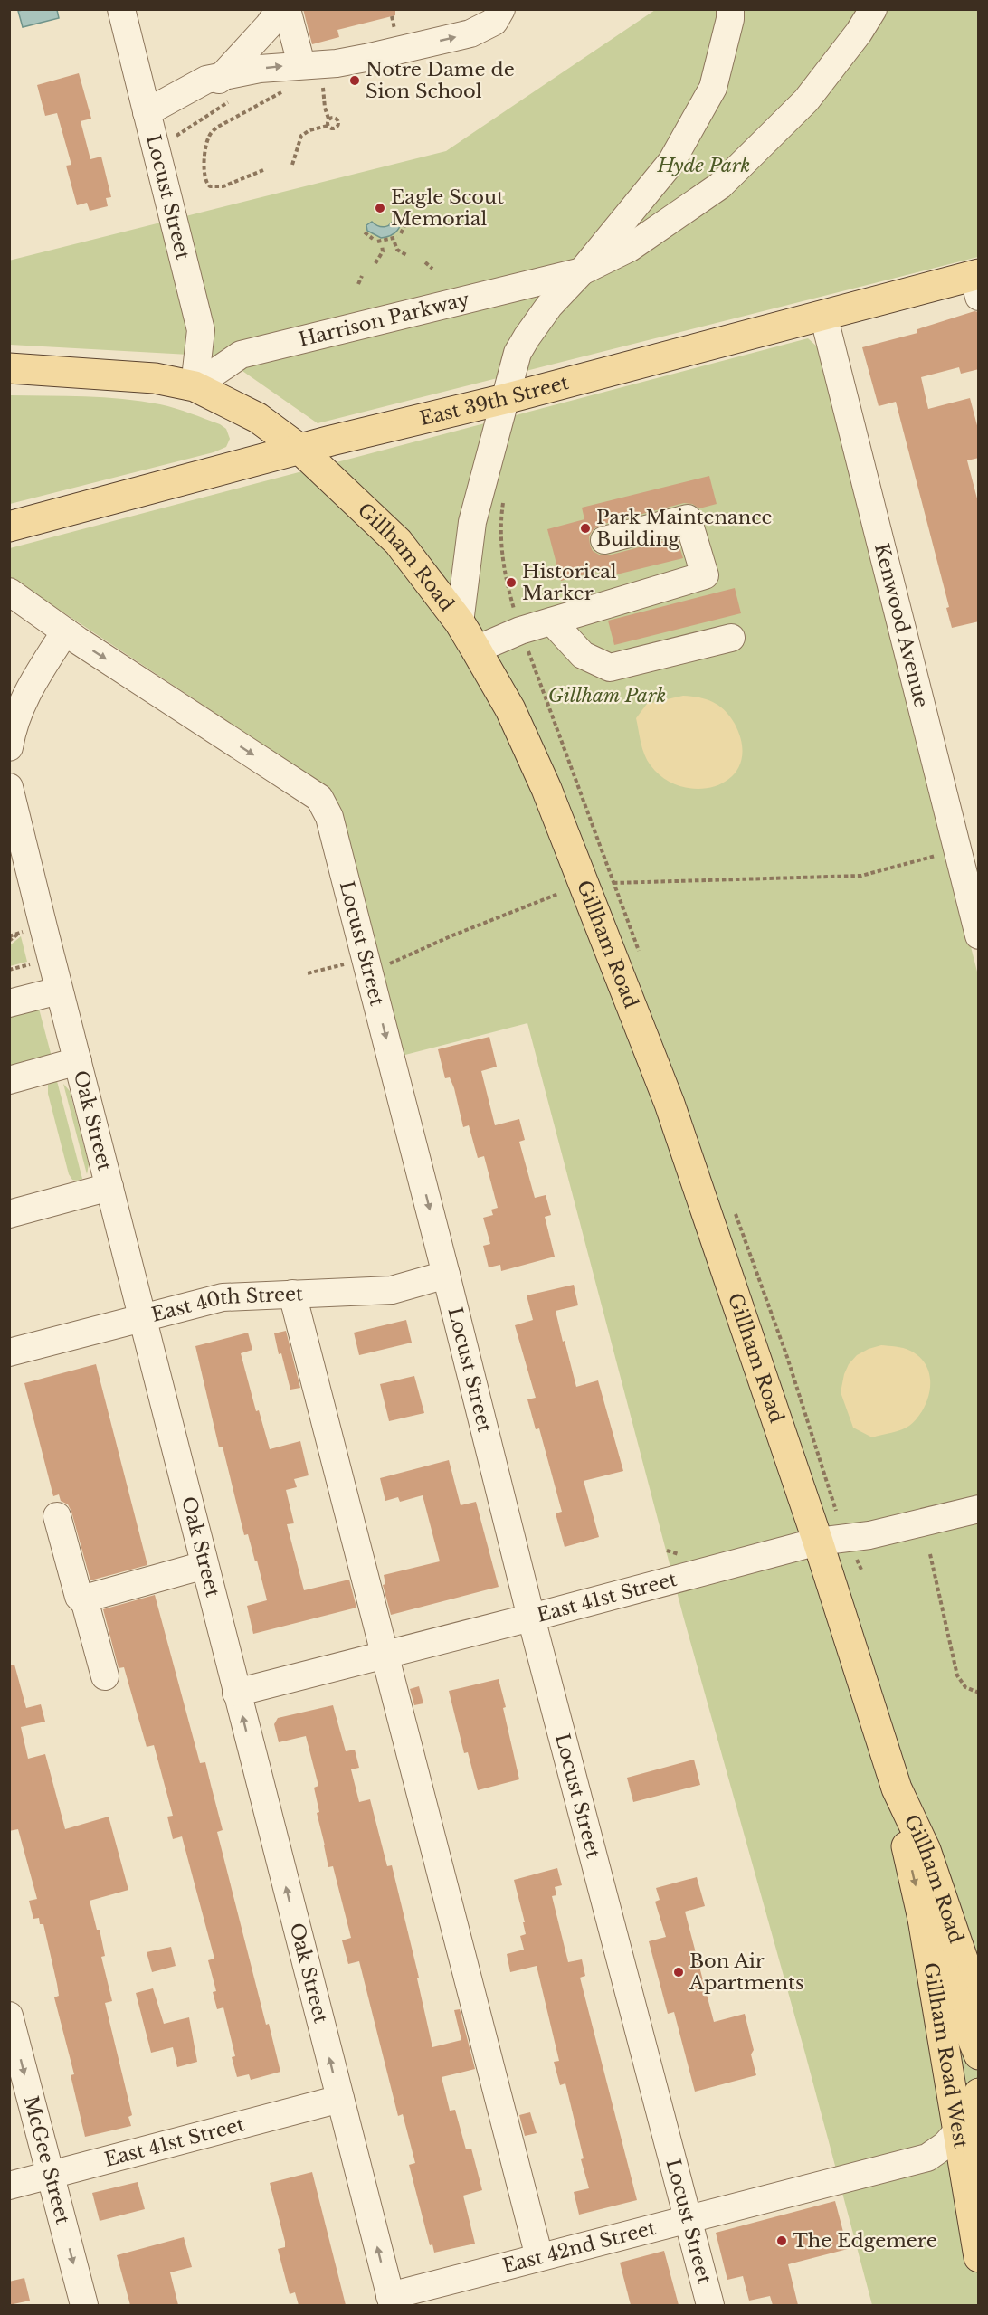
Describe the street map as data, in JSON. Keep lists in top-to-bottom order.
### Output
{
  "streets": {
    "main road": ["East 39th Street", "Gillham Road", "Gillham Road West"],
    "street": [
      "Locust Street",
      "Harrison Parkway",
      "Kenwood Avenue",
      "Oak Street",
      "East 40th Street",
      "East 41st Street",
      "McGee Street",
      "East 42nd Street"
    ]
  },
  "crossings": [
    ["Locust Street", "Harrison Parkway"],
    ["Locust Street", "Gillham Road"],
    ["Locust Street", "East 40th Street"],
    ["Locust Street", "East 41st Street"],
    ["Locust Street", "East 42nd Street"],
    ["Harrison Parkway", "East 39th Street"],
    ["Harrison Parkway", "Gillham Road"],
    ["East 39th Street", "Gillham Road"],
    ["East 39th Street", "Kenwood Avenue"],
    ["Gillham Road", "East 41st Street"],
    ["Gillham Road", "Gillham Road West"],
    ["Oak Street", "East 40th Street"],
    ["Oak Street", "East 41st Street"],
    ["Oak Street", "East 42nd Street"],
    ["East 41st Street", "McGee Street"],
    ["Gillham Road West", "East 42nd Street"]
  ],
  "one_way": ["McGee Street"],
  "parks": ["Hyde Park", "Gillham Park"],
  "places": [
    "Notre Dame de Sion School",
    "Eagle Scout Memorial",
    "Park Maintenance Building",
    "Historical Marker",
    "Bon Air Apartments",
    "The Edgemere"
  ]
}
